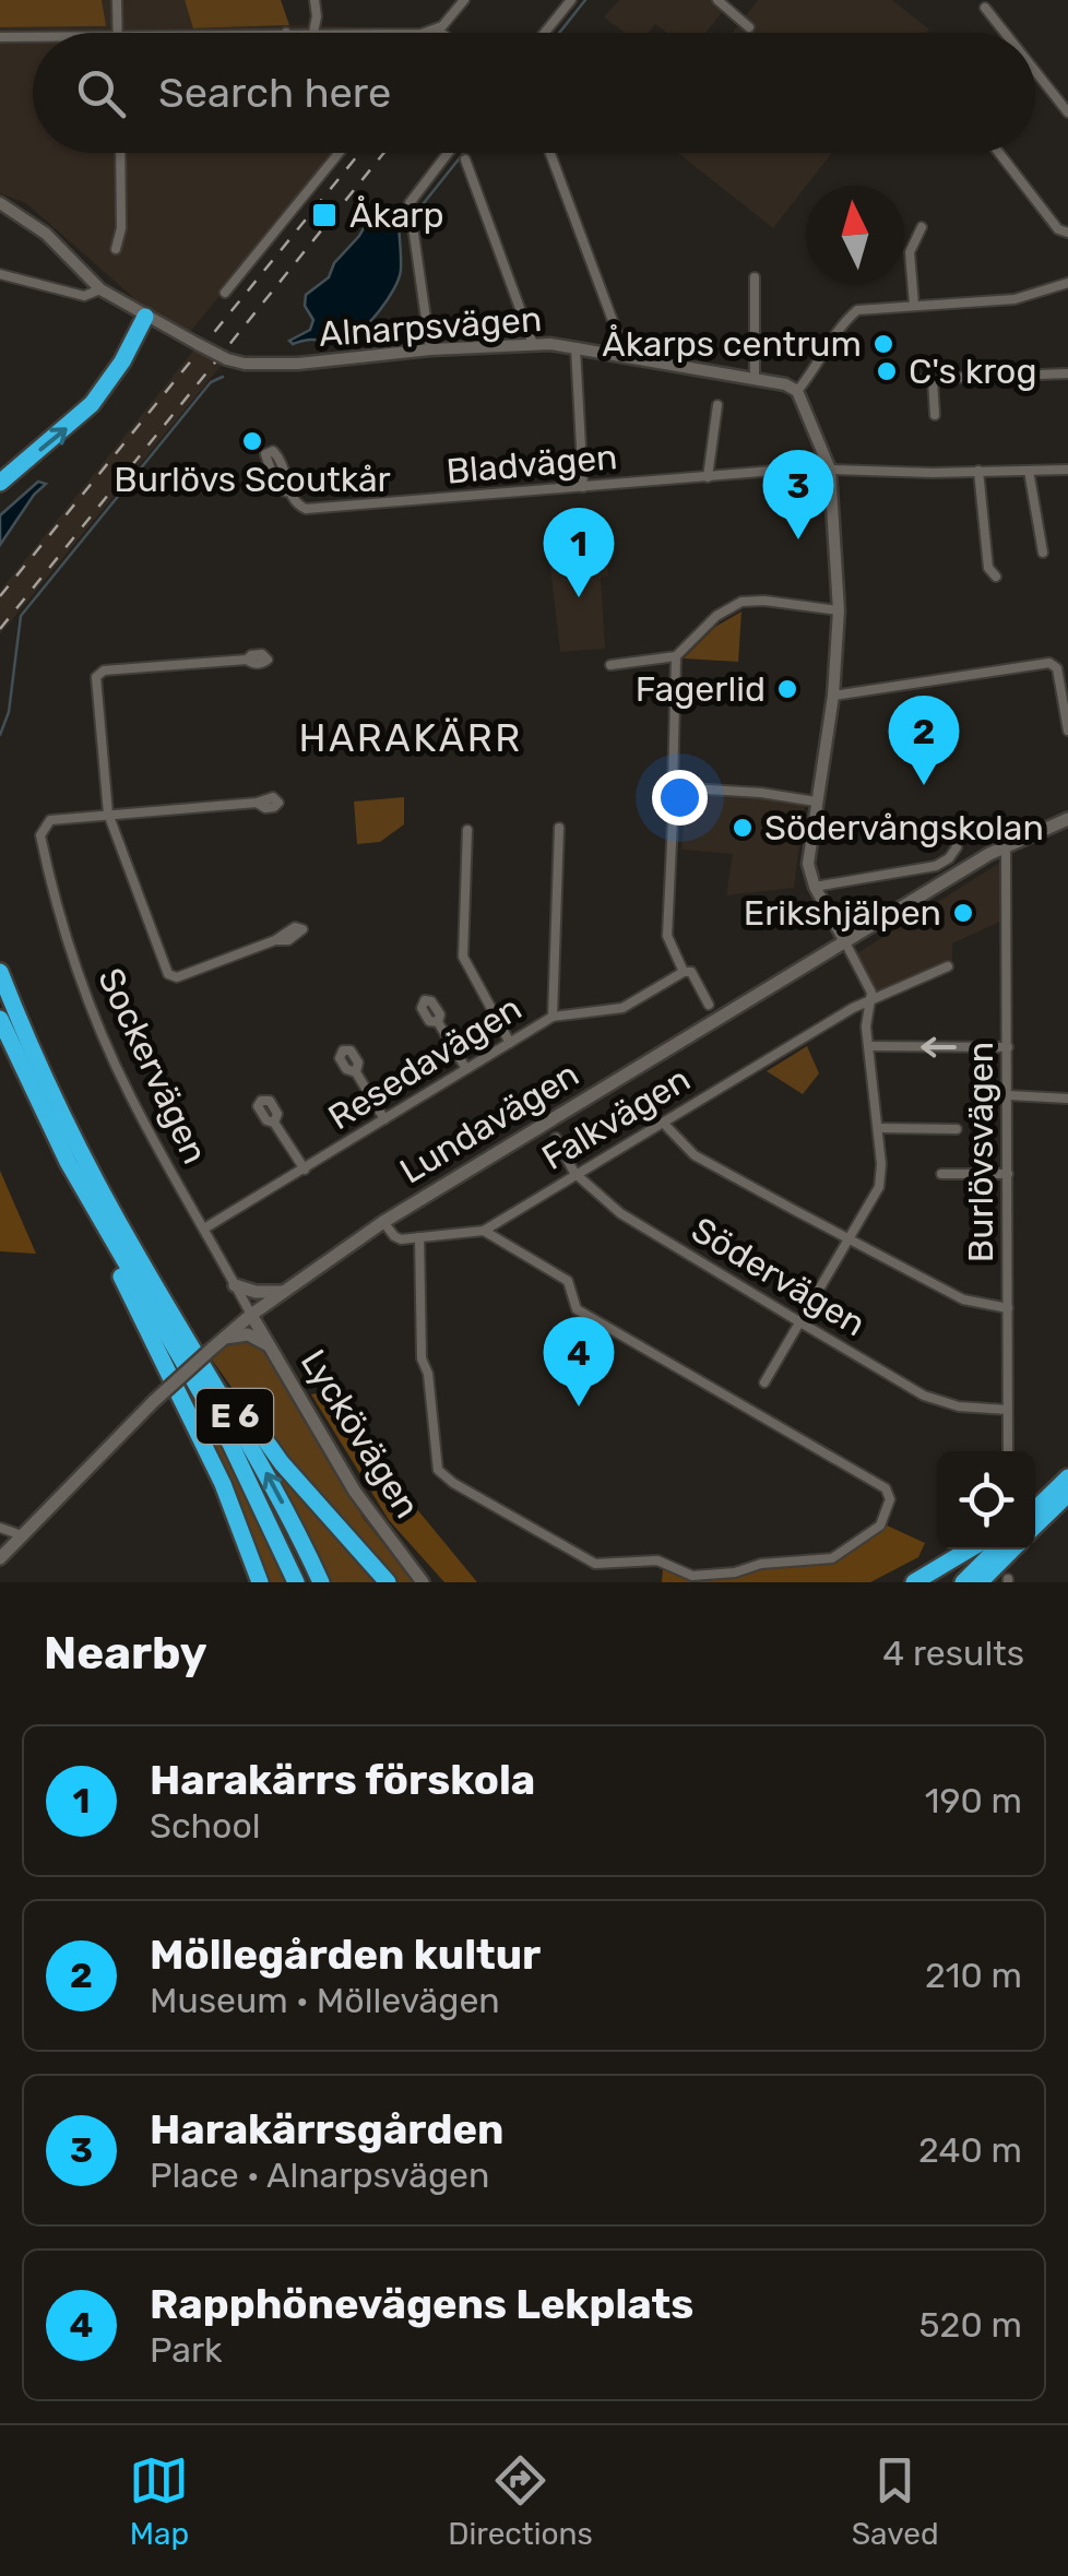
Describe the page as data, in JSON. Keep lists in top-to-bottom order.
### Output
{
  "streets": {
    "highway": ["E 6"],
    "main road": ["Lundavägen", "Lyckövägen"],
    "street": [
      "Alnarpsvägen",
      "Bladvägen",
      "Resedavägen",
      "Sockervägen",
      "Falkvägen",
      "Burlövsvägen",
      "Södervägen"
    ]
  },
  "crossings": [
    ["Resedavägen", "Sockervägen"],
    ["Sockervägen", "Lundavägen"],
    ["Sockervägen", "Lyckövägen"],
    ["Falkvägen", "Lundavägen"],
    ["Falkvägen", "Södervägen"],
    ["Lundavägen", "Burlövsvägen"],
    ["Lundavägen", "Lyckövägen"],
    ["Burlövsvägen", "Södervägen"]
  ],
  "districts": ["HARAKÄRR"],
  "places": {
    "transit": ["Åkarp"],
    "other": [
      "Åkarps centrum",
      "C's krog",
      "Burlövs Scoutkår",
      "Fagerlid",
      "Södervångskolan",
      "Erikshjälpen"
    ]
  },
  "north": "top",
  "page": {
    "search": "Search here",
    "pins": [
      "3",
      "1",
      "2",
      "4"
    ],
    "heading": ["Nearby", "4 results"],
    "list": [
      {
        "mark": "1",
        "name": "Harakärrs förskola",
        "note": "School",
        "value": "190 m"
      },
      {
        "mark": "2",
        "name": "Möllegården kultur",
        "note": "Museum · Möllevägen",
        "value": "210 m"
      },
      {
        "mark": "3",
        "name": "Harakärrsgården",
        "note": "Place · Alnarpsvägen",
        "value": "240 m"
      },
      {
        "mark": "4",
        "name": "Rapphönevägens Lekplats",
        "note": "Park",
        "value": "520 m"
      }
    ],
    "nav": ["Map", "Directions", "Saved"]
  }
}
